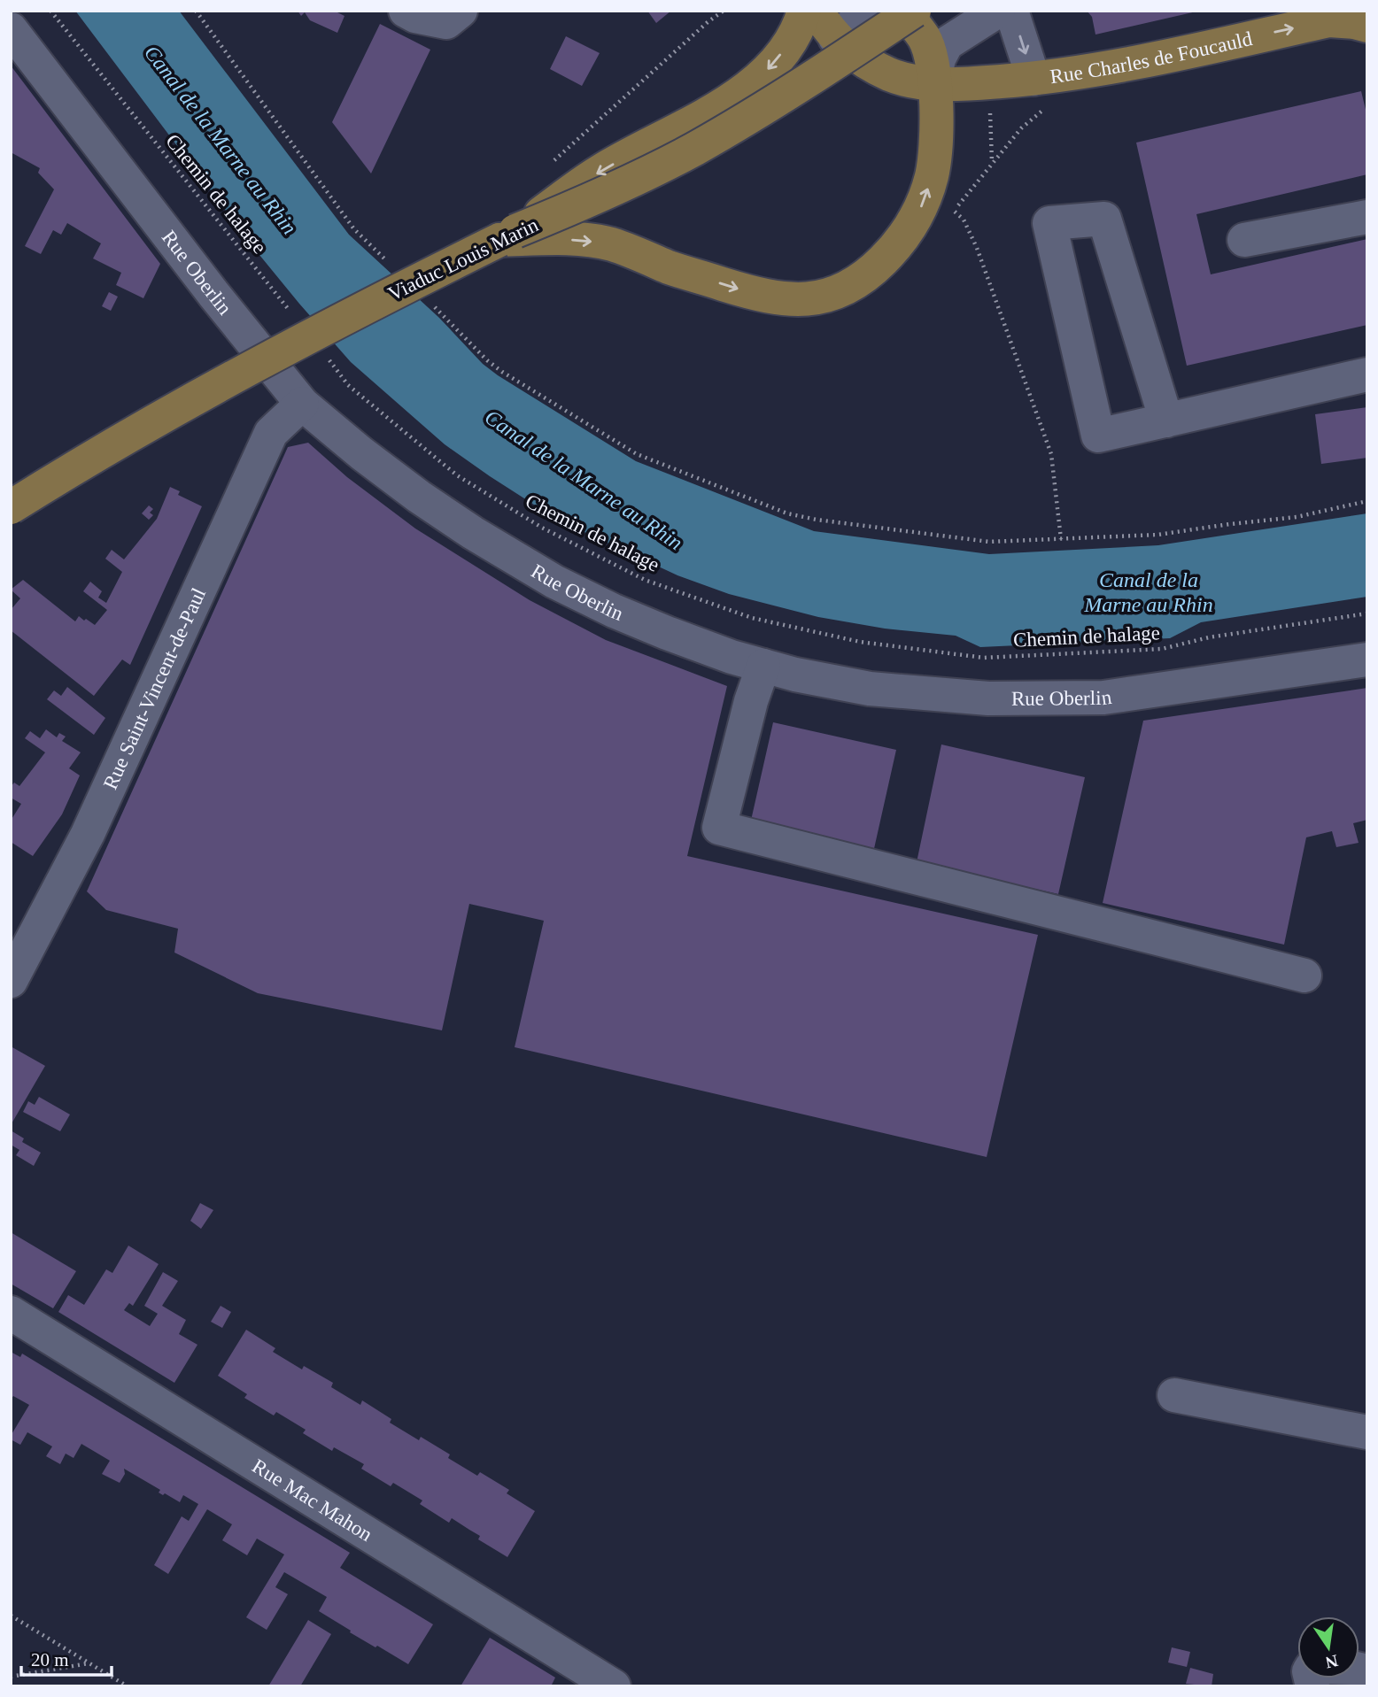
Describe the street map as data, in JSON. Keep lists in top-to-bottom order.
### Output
{
  "streets": {
    "main road": ["Rue Charles de Foucauld", "Viaduc Louis Marin"],
    "street": ["Rue Oberlin", "Rue Saint-Vincent-de-Paul", "Rue Mac Mahon"],
    "path": ["Chemin de halage"]
  },
  "crossings": [
    ["Rue Oberlin", "Rue Saint-Vincent-de-Paul"]
  ],
  "one_way": ["Rue Charles de Foucauld"],
  "water": ["Canal de la Marne au Rhin"],
  "scale_bar": "20 m",
  "north": "bottom"
}
